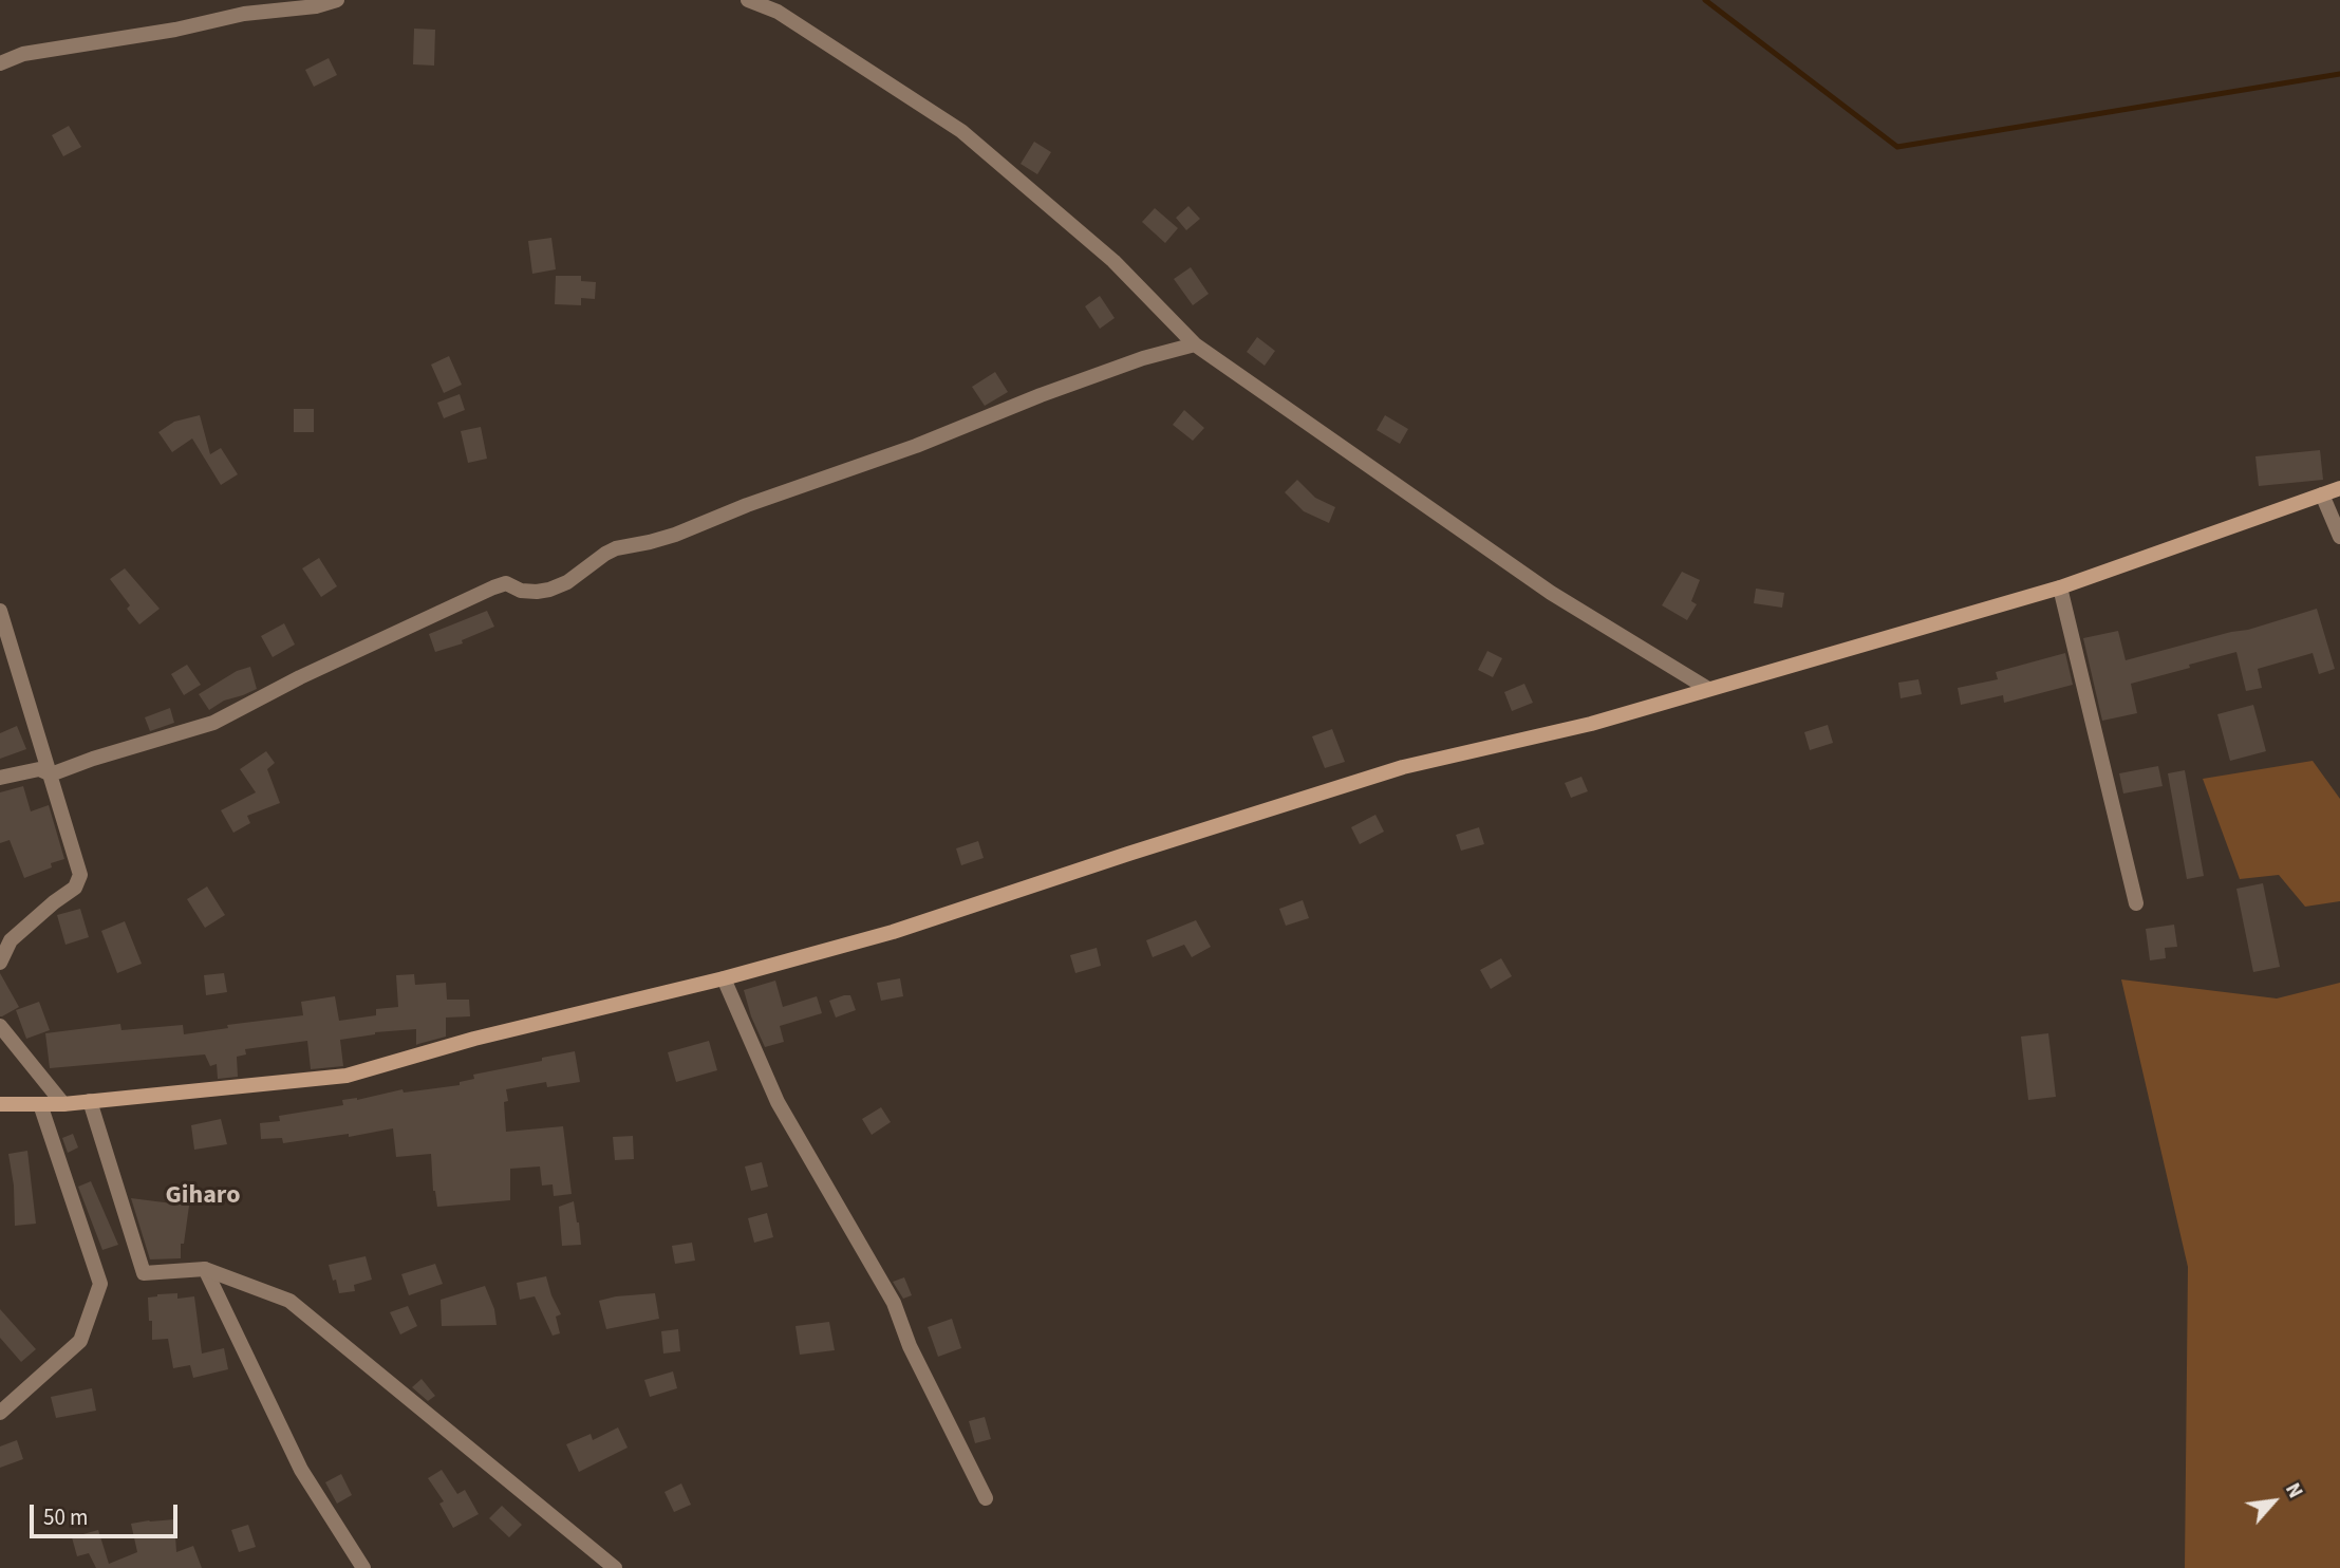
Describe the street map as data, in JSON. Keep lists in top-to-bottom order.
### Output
{
  "districts": ["Giharo"],
  "scale_bar": "50 m",
  "north": "top right"
}
